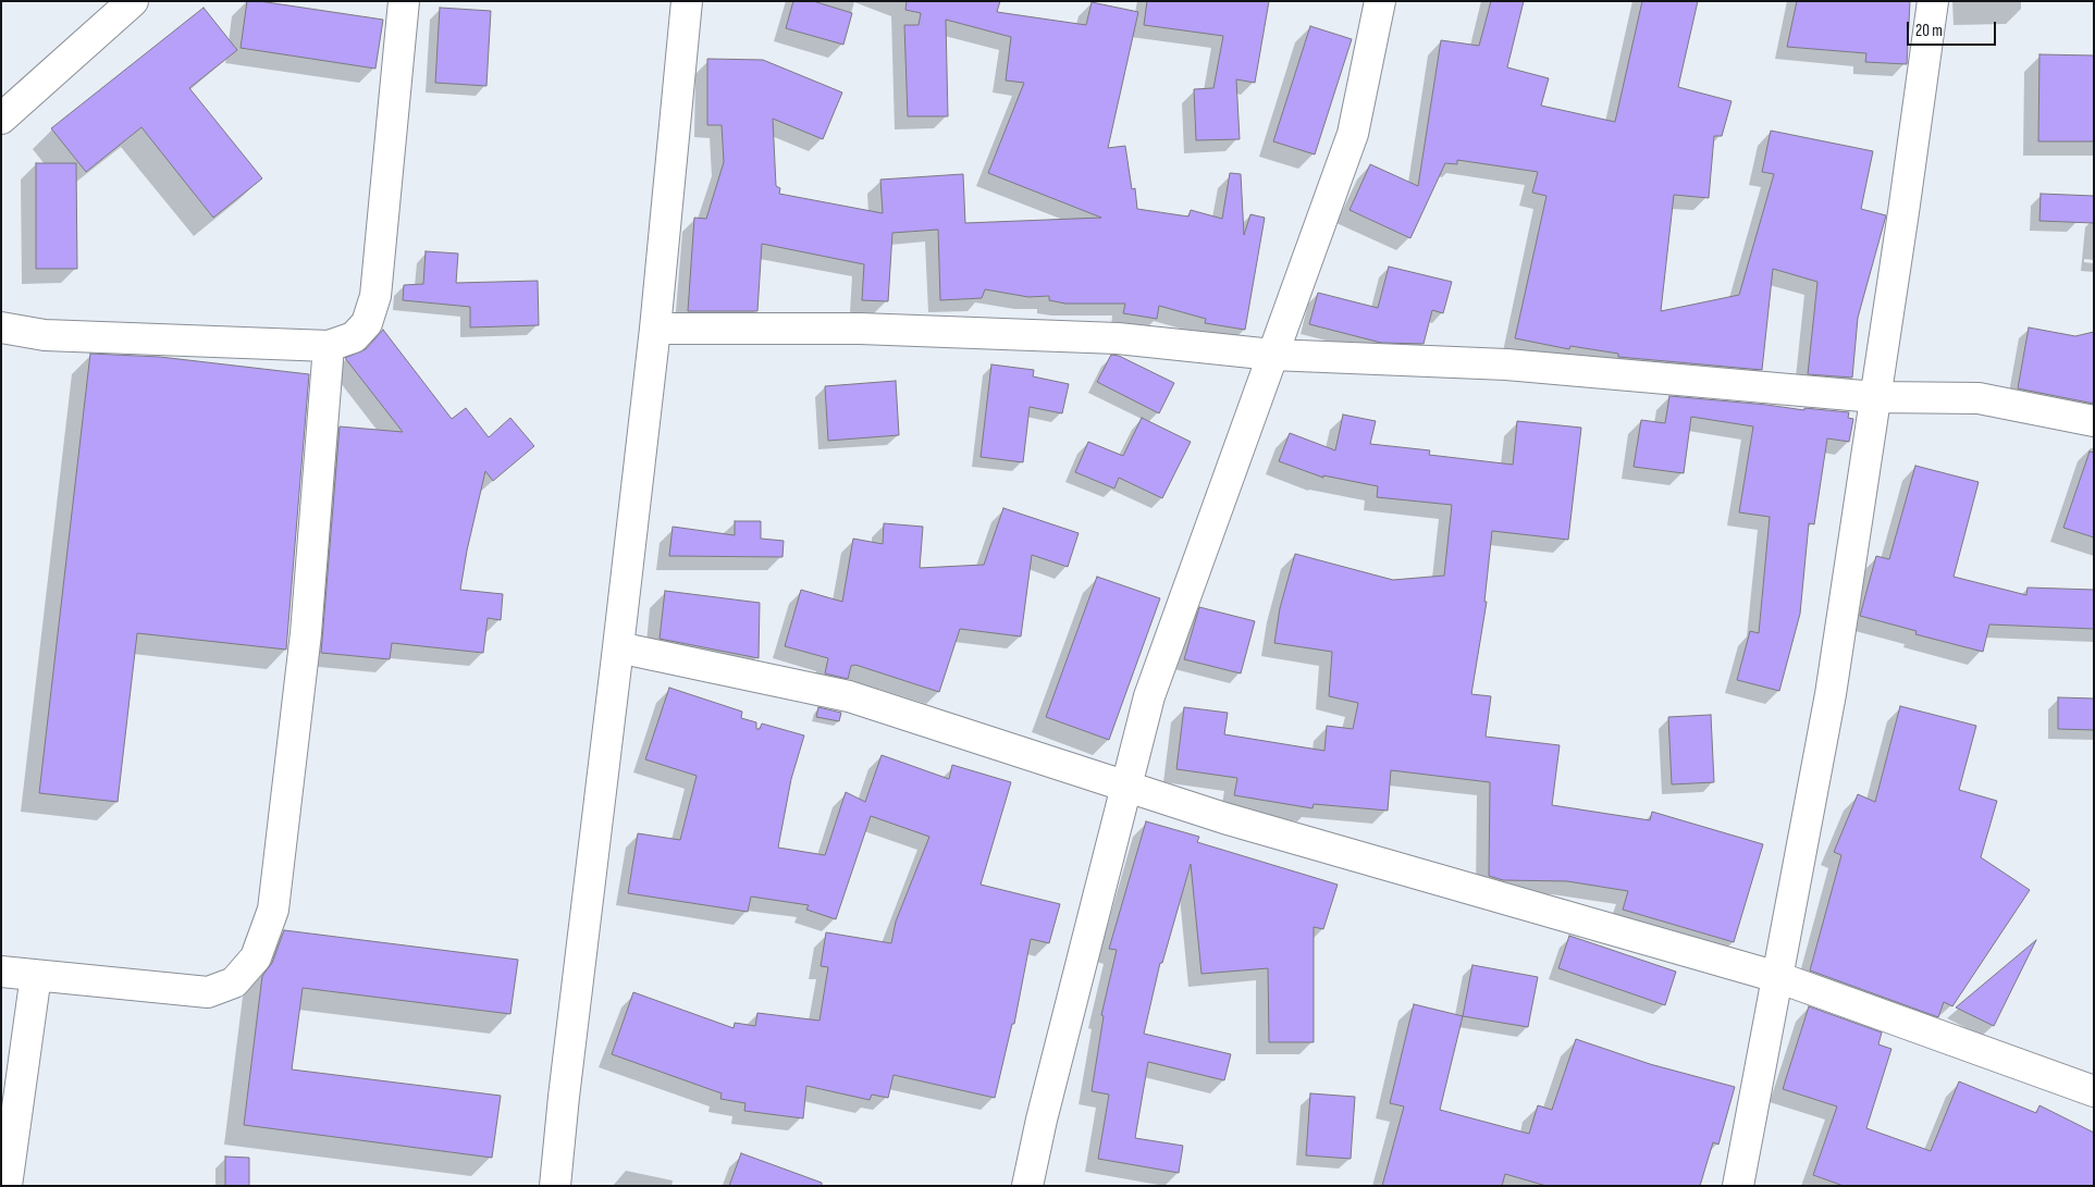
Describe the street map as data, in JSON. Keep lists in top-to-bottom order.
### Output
{
  "scale_bar": "20 m"
}
